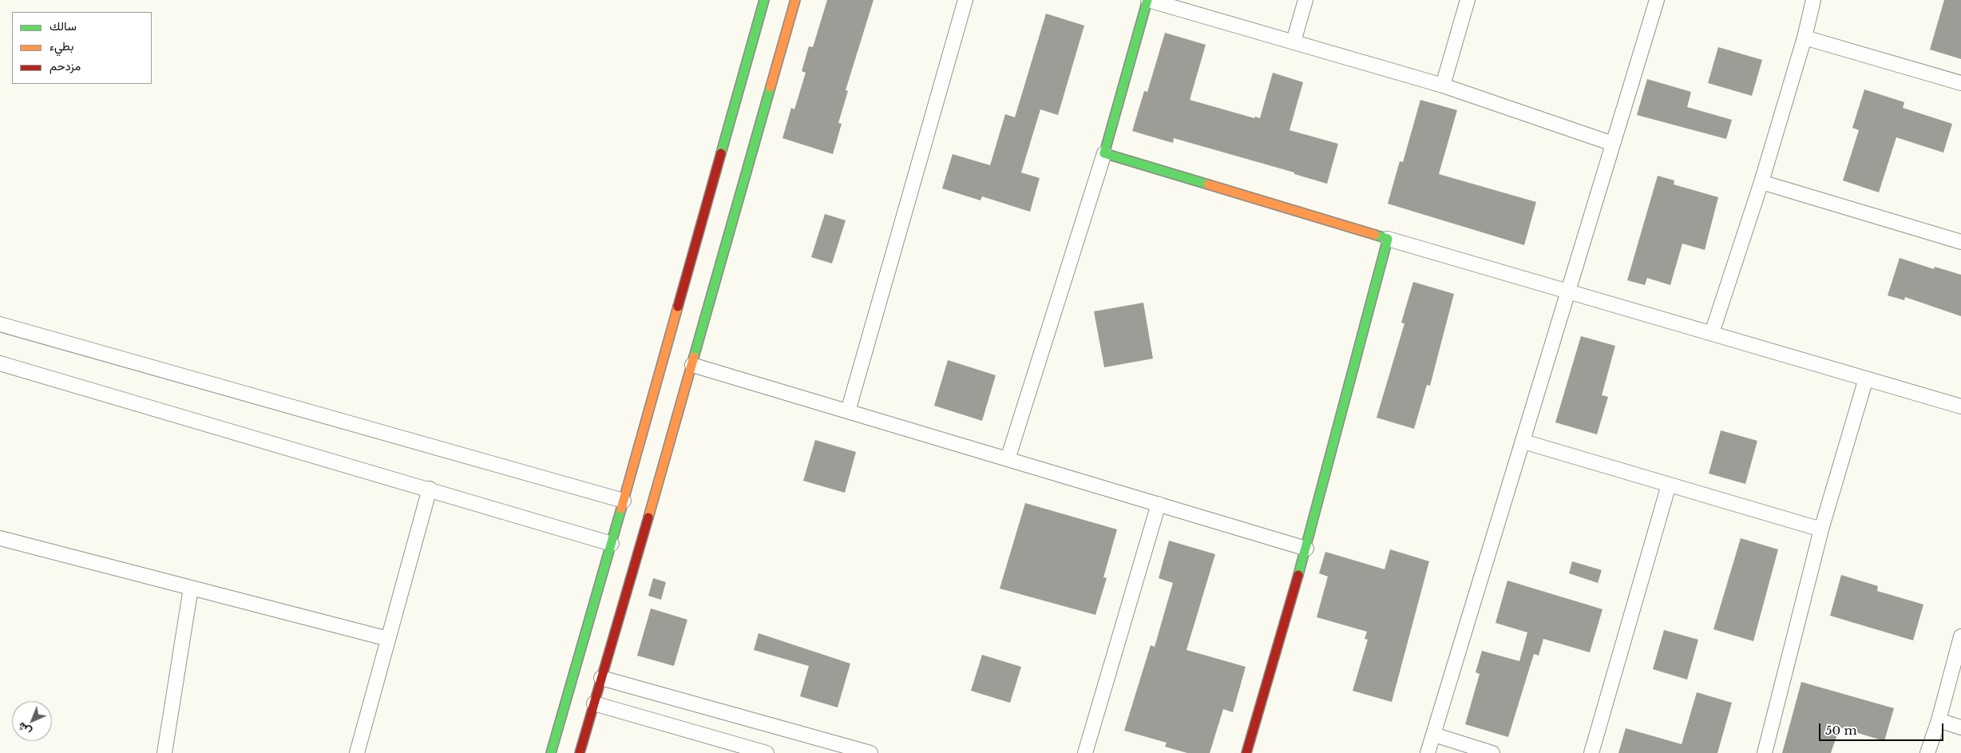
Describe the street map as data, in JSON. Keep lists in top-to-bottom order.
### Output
{
  "legend": ["سالك", "بطيء", "مزدحم"],
  "scale_bar": "50 m",
  "north": "bottom left"
}
